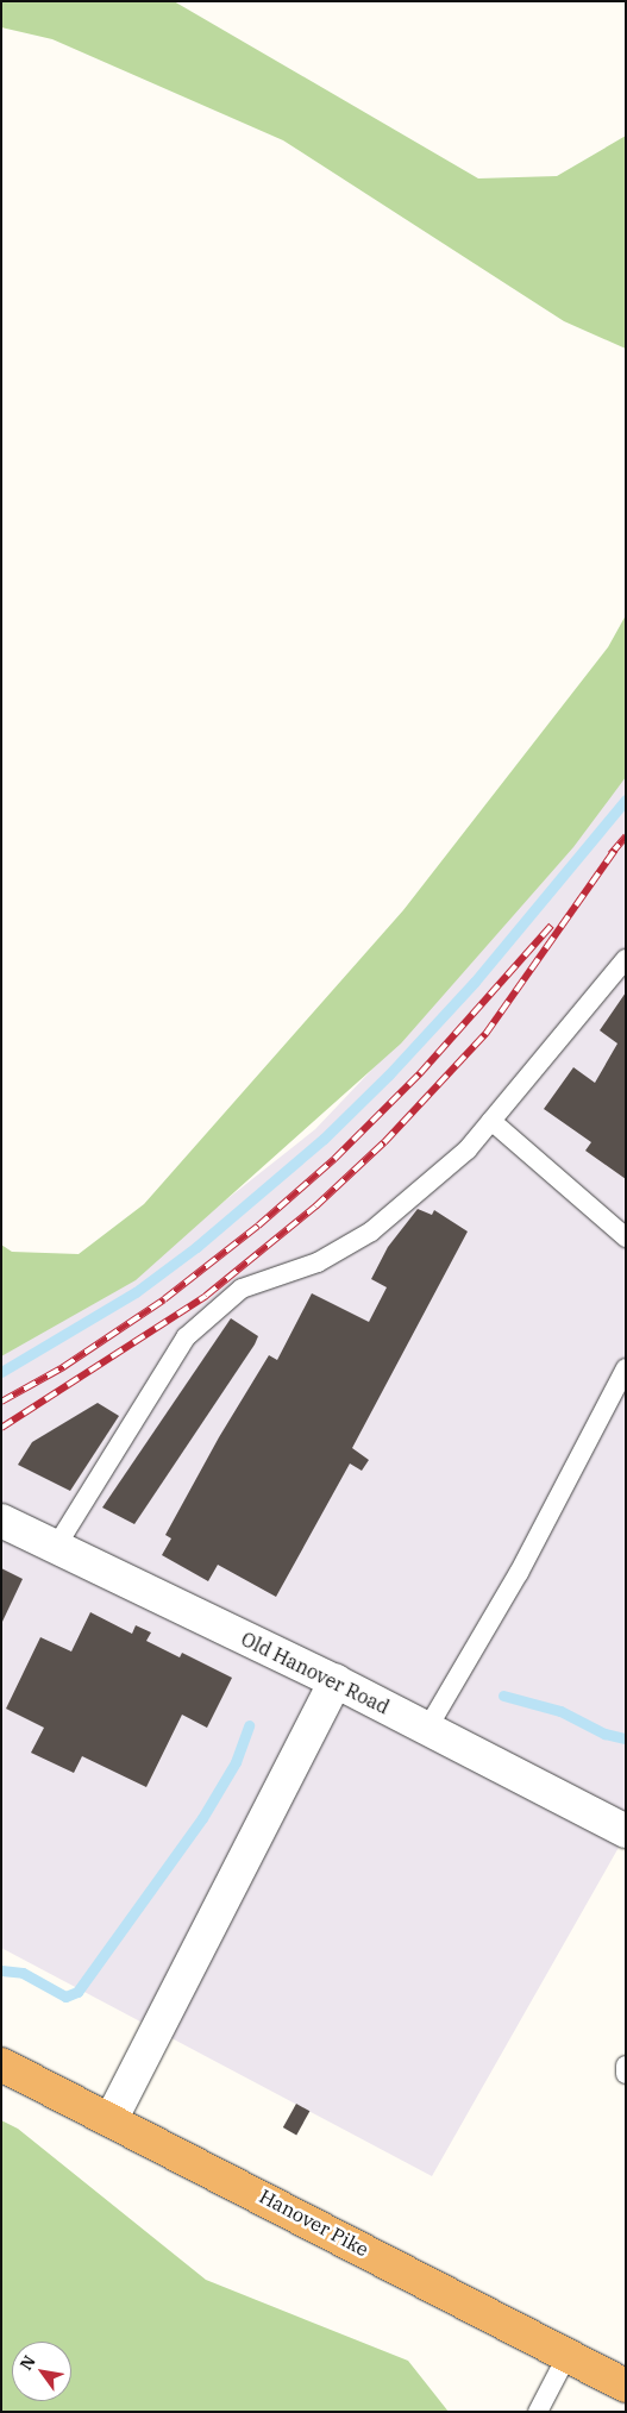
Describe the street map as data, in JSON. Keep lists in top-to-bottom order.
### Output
{
  "streets": {
    "highway": ["Hanover Pike"],
    "street": ["Old Hanover Road"]
  },
  "north": "top left"
}
